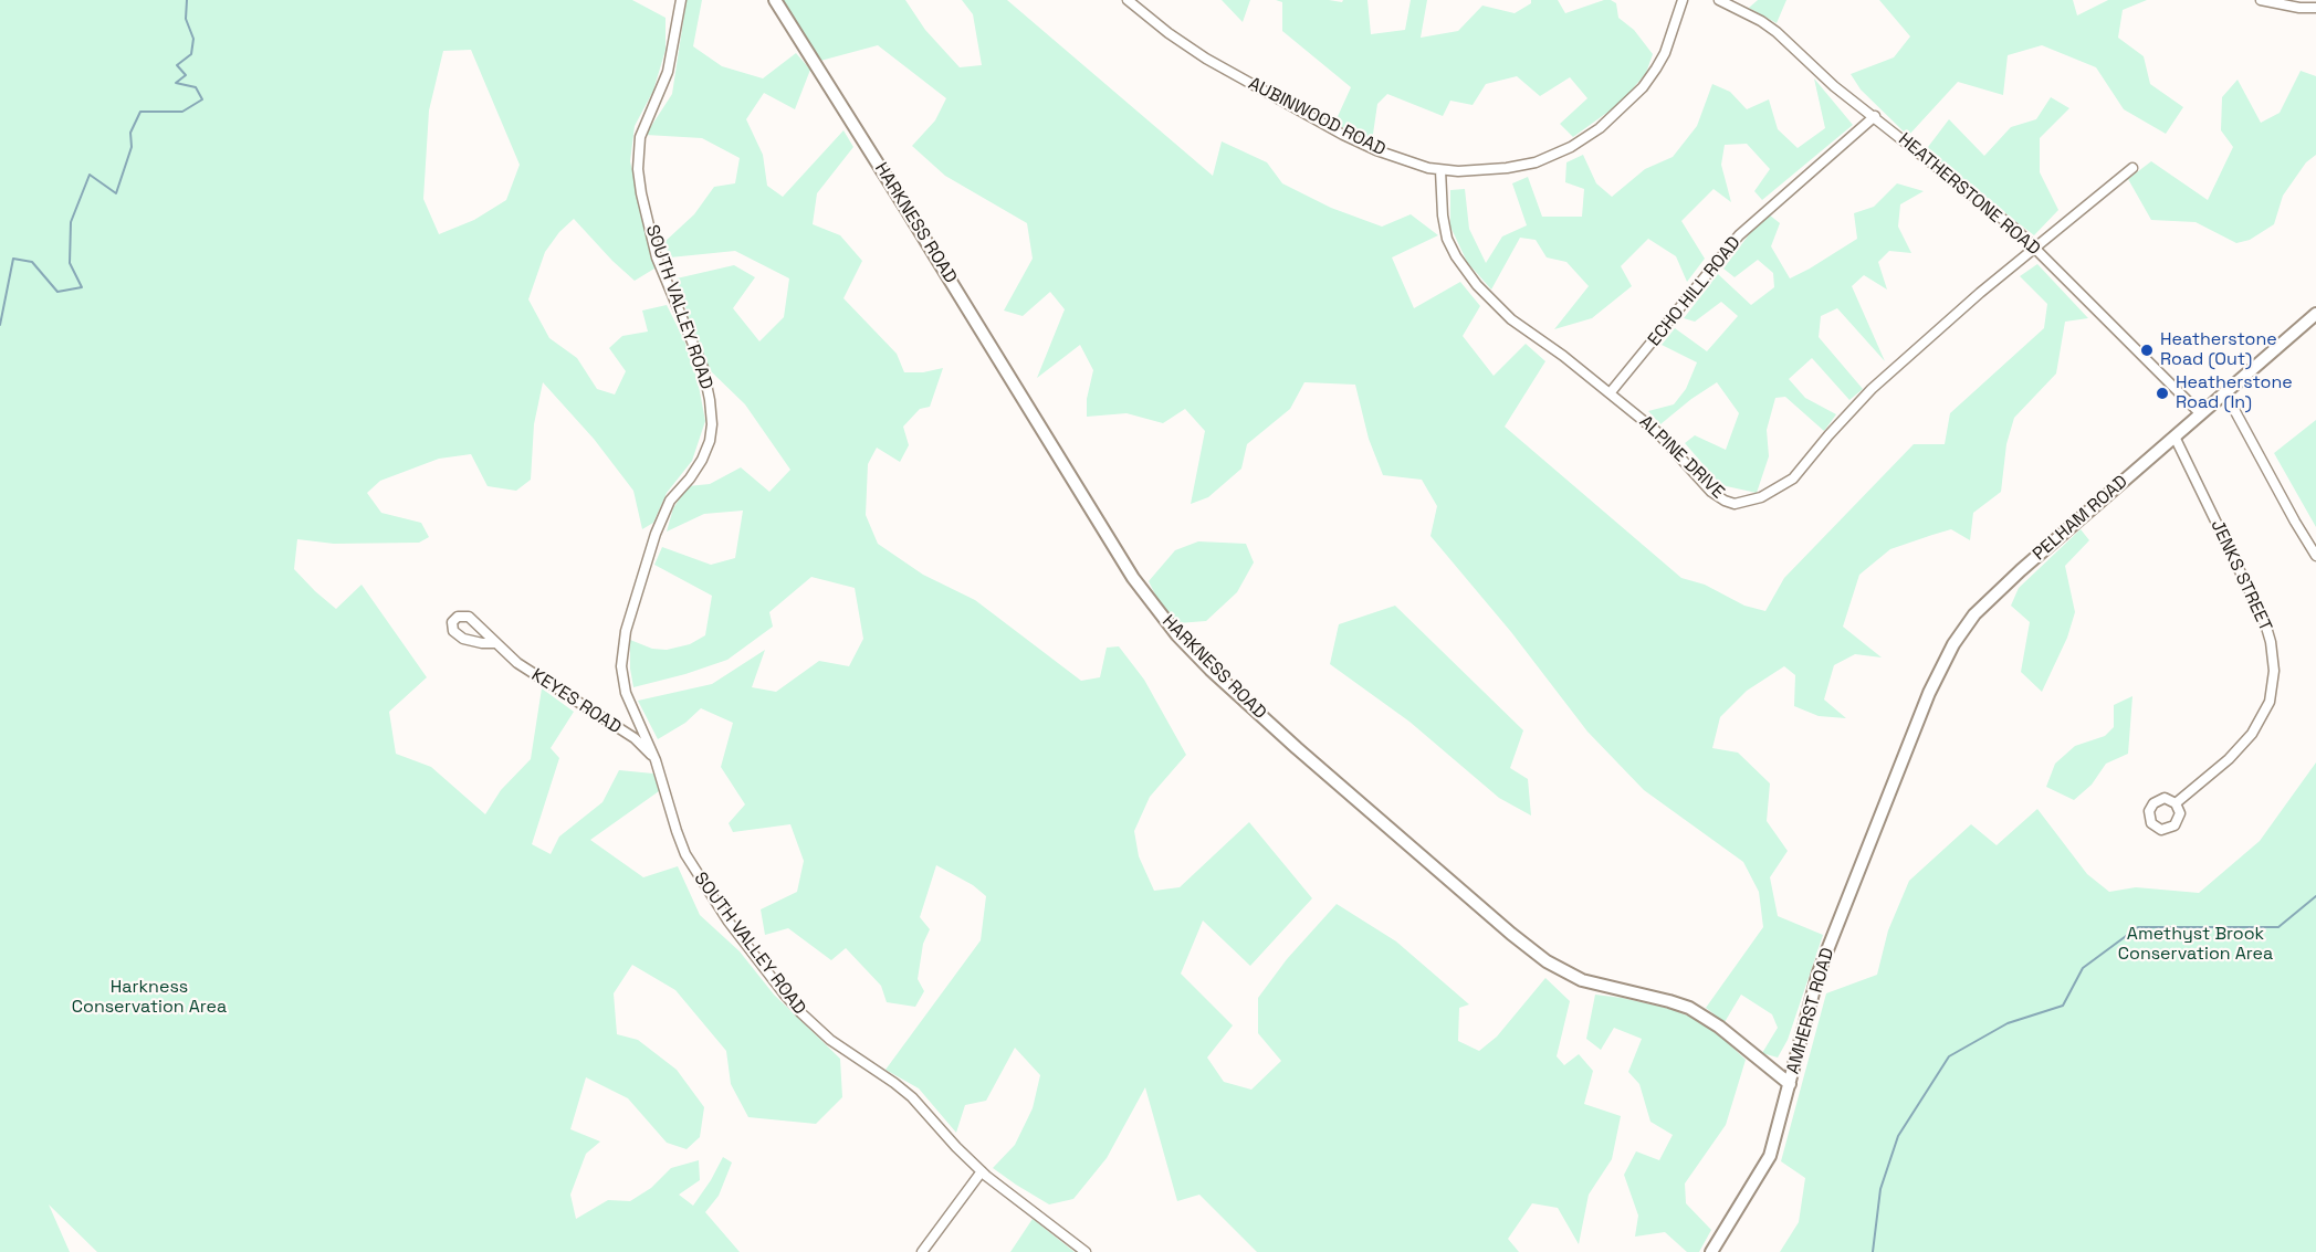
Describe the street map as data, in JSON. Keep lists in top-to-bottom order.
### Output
{
  "streets": {
    "main road": ["HARKNESS ROAD", "PELHAM ROAD", "AMHERST ROAD"],
    "street": [
      "AUBINWOOD ROAD",
      "HEATHERSTONE ROAD",
      "ECHO HILL ROAD",
      "SOUTH VALLEY ROAD",
      "ALPINE DRIVE",
      "JENKS STREET",
      "KEYES ROAD"
    ]
  },
  "crossings": [
    ["AUBINWOOD ROAD", "ALPINE DRIVE"],
    ["HEATHERSTONE ROAD", "ECHO HILL ROAD"],
    ["HEATHERSTONE ROAD", "ALPINE DRIVE"],
    ["HEATHERSTONE ROAD", "PELHAM ROAD"],
    ["HARKNESS ROAD", "AMHERST ROAD"],
    ["ECHO HILL ROAD", "ALPINE DRIVE"],
    ["SOUTH VALLEY ROAD", "KEYES ROAD"],
    ["PELHAM ROAD", "JENKS STREET"],
    ["PELHAM ROAD", "AMHERST ROAD"]
  ],
  "parks": ["Amethyst Brook Conservation Area", "Harkness Conservation Area"],
  "places": ["Heatherstone Road (Out)", "Heatherstone Road (In)"]
}
